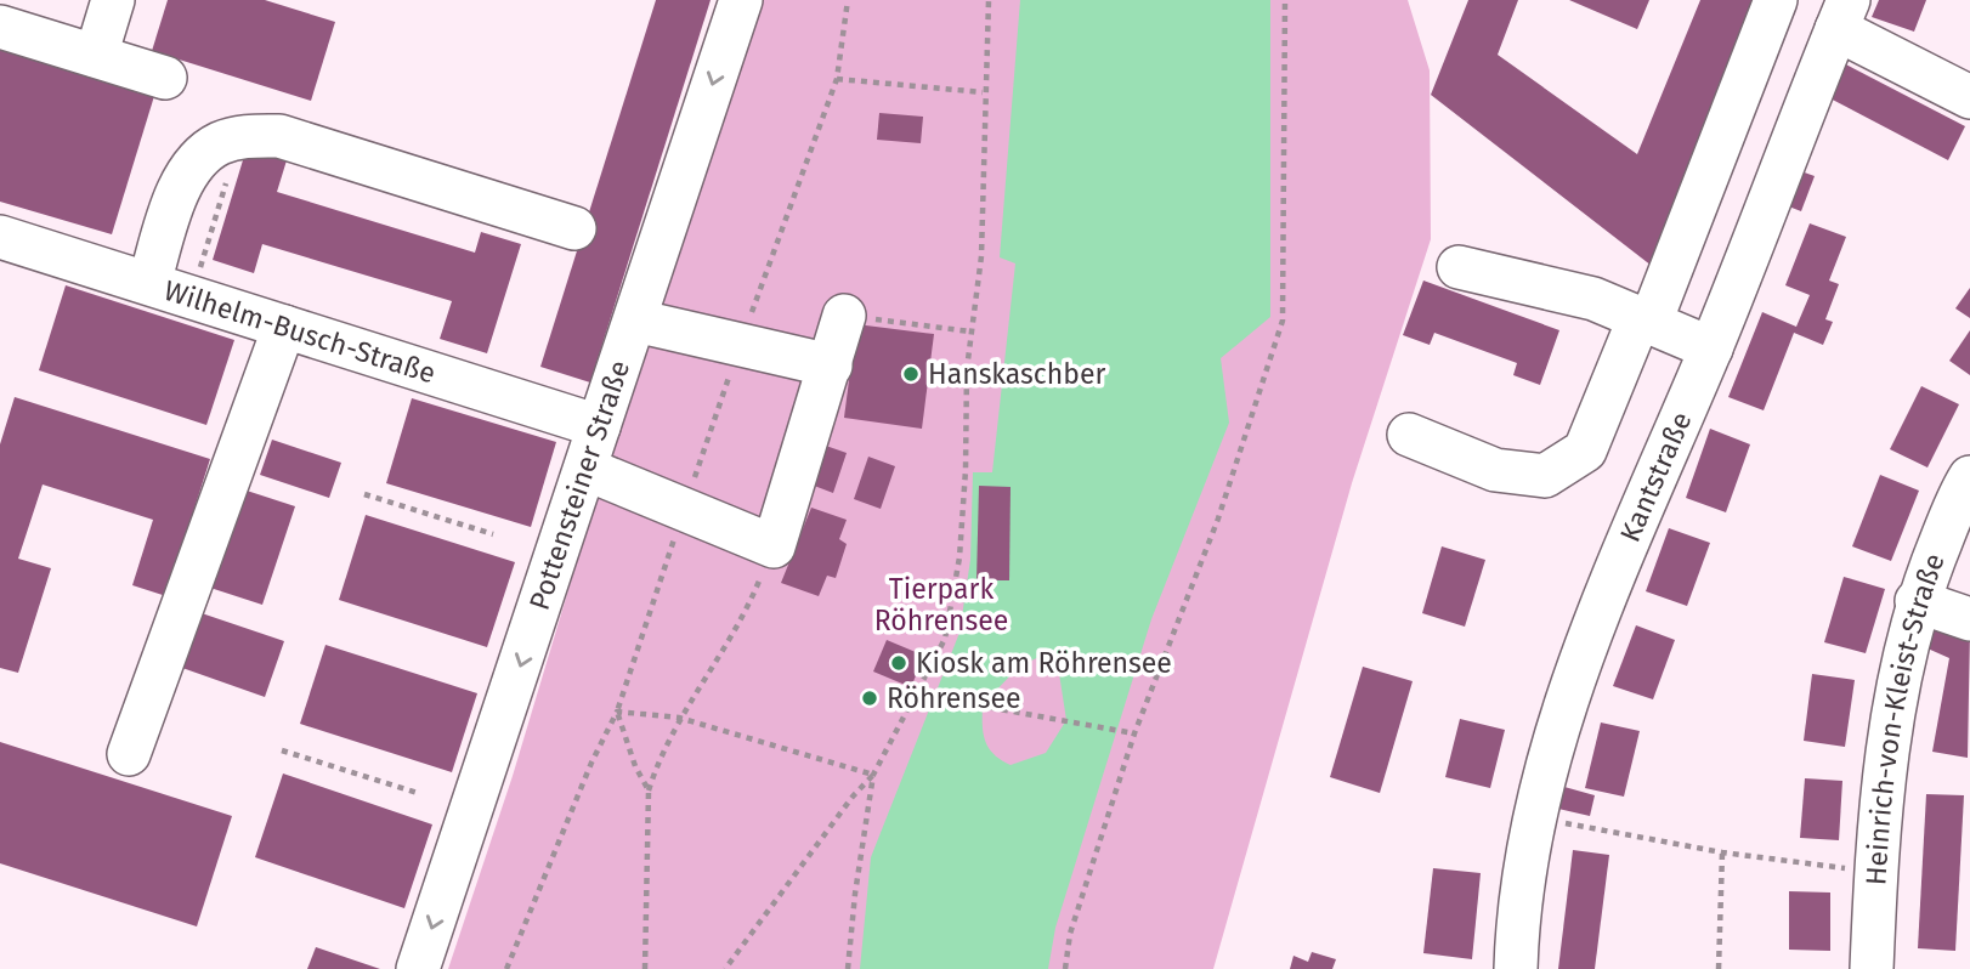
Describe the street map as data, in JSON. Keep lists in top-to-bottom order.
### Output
{
  "streets": {
    "street": [
      "Wilhelm-Busch-Straße",
      "Kantstraße",
      "Pottensteiner Straße",
      "Heinrich-von-Kleist-Straße"
    ]
  },
  "crossings": [
    ["Wilhelm-Busch-Straße", "Pottensteiner Straße"]
  ],
  "parks": ["Tierpark Röhrensee"],
  "places": ["Hanskaschber", "Kiosk am Röhrensee", "Röhrensee"]
}
